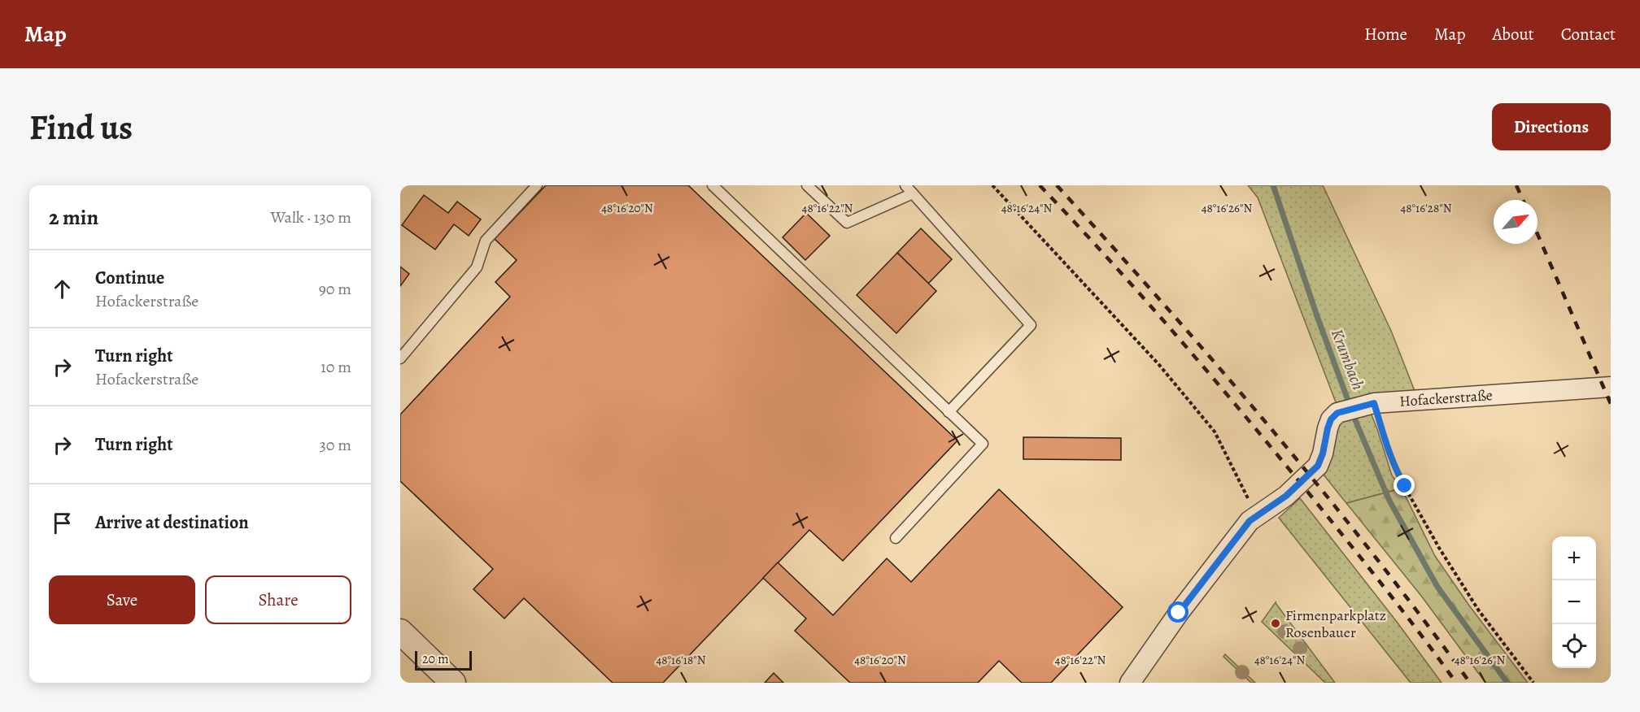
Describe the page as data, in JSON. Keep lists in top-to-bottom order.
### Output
{
  "streets": {
    "street": ["Hofackerstraße"]
  },
  "water": ["Krumbach"],
  "places": ["Firmenparkplatz Rosenbauer"],
  "scale_bar": "20 m",
  "north": "top right",
  "page": {
    "header": "Map",
    "nav": [
      "Home",
      "Map",
      "About",
      "Contact"
    ],
    "buttons": [
      "Directions",
      ["Save", "Share"]
    ],
    "title": "Find us",
    "heading": ["2 min", "Walk · 130 m"],
    "list": [
      ["Continue", "Hofackerstraße", "90 m"],
      ["Turn right", "Hofackerstraße", "10 m"],
      ["Turn right", "30 m"],
      "Arrive at destination"
    ],
    "map_buttons": ["+", "−"],
    "scale": "20 m"
  },
  "coordinates": [
    "48°16'20\"N",
    "48°16'22\"N",
    "48°16'24\"N",
    "48°16'26\"N",
    "48°16'28\"N",
    "48°16'18\"N"
  ]
}
